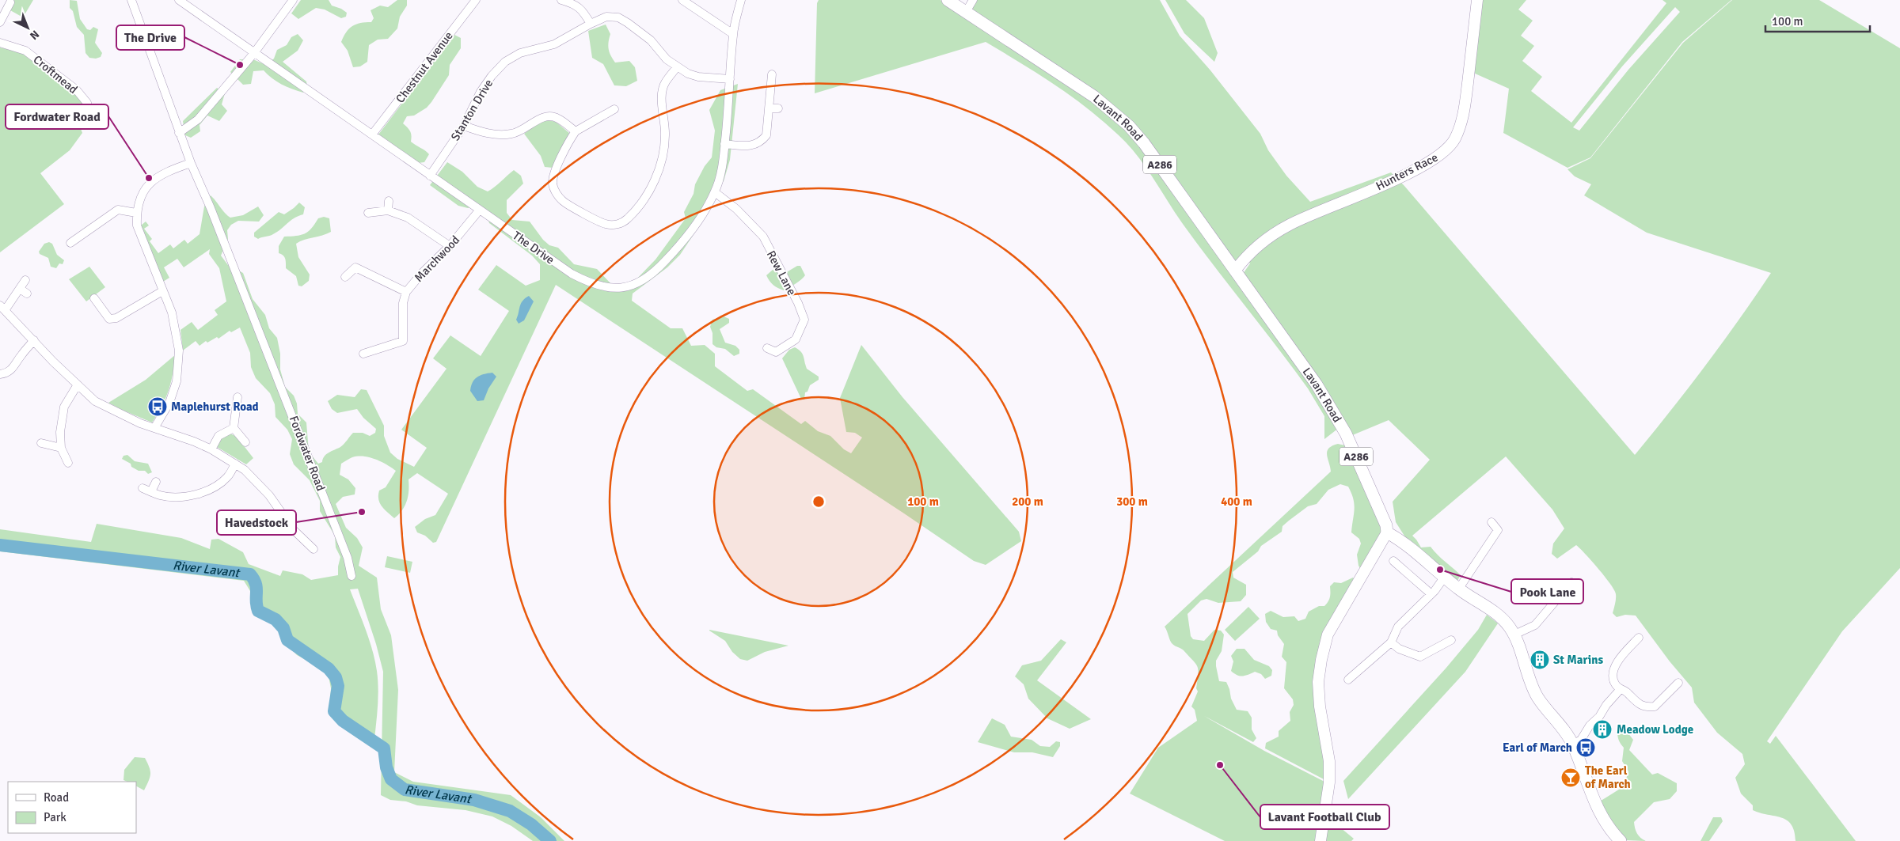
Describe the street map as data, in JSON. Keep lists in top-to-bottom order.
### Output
{
  "streets": {
    "main road": ["Lavant Road", "A286"],
    "street": [
      "Chestnut Avenue",
      "Croftmead",
      "Stanton Drive",
      "Hunters Race",
      "The Drive",
      "Marchwood",
      "Rew Lane",
      "Fordwater Road"
    ]
  },
  "crossings": [
    ["Chestnut Avenue", "The Drive"],
    ["Stanton Drive", "The Drive"],
    ["Lavant Road", "Hunters Race"],
    ["The Drive", "Marchwood"],
    ["The Drive", "Rew Lane"]
  ],
  "water": ["River Lavant"],
  "places": {
    "other": [
      "The Drive",
      "Fordwater Road",
      "Havedstock",
      "Pook Lane",
      "Lavant Football Club"
    ],
    "bus stop": ["Maplehurst Road", "Earl of March"],
    "building": ["St Marins", "Meadow Lodge"],
    "bar": ["The Earl of March"]
  },
  "legend": ["Road", "Park"],
  "scale_bar": "100 m",
  "north": "bottom right",
  "rings": [
    "100 m",
    "200 m",
    "300 m",
    "400 m"
  ]
}
